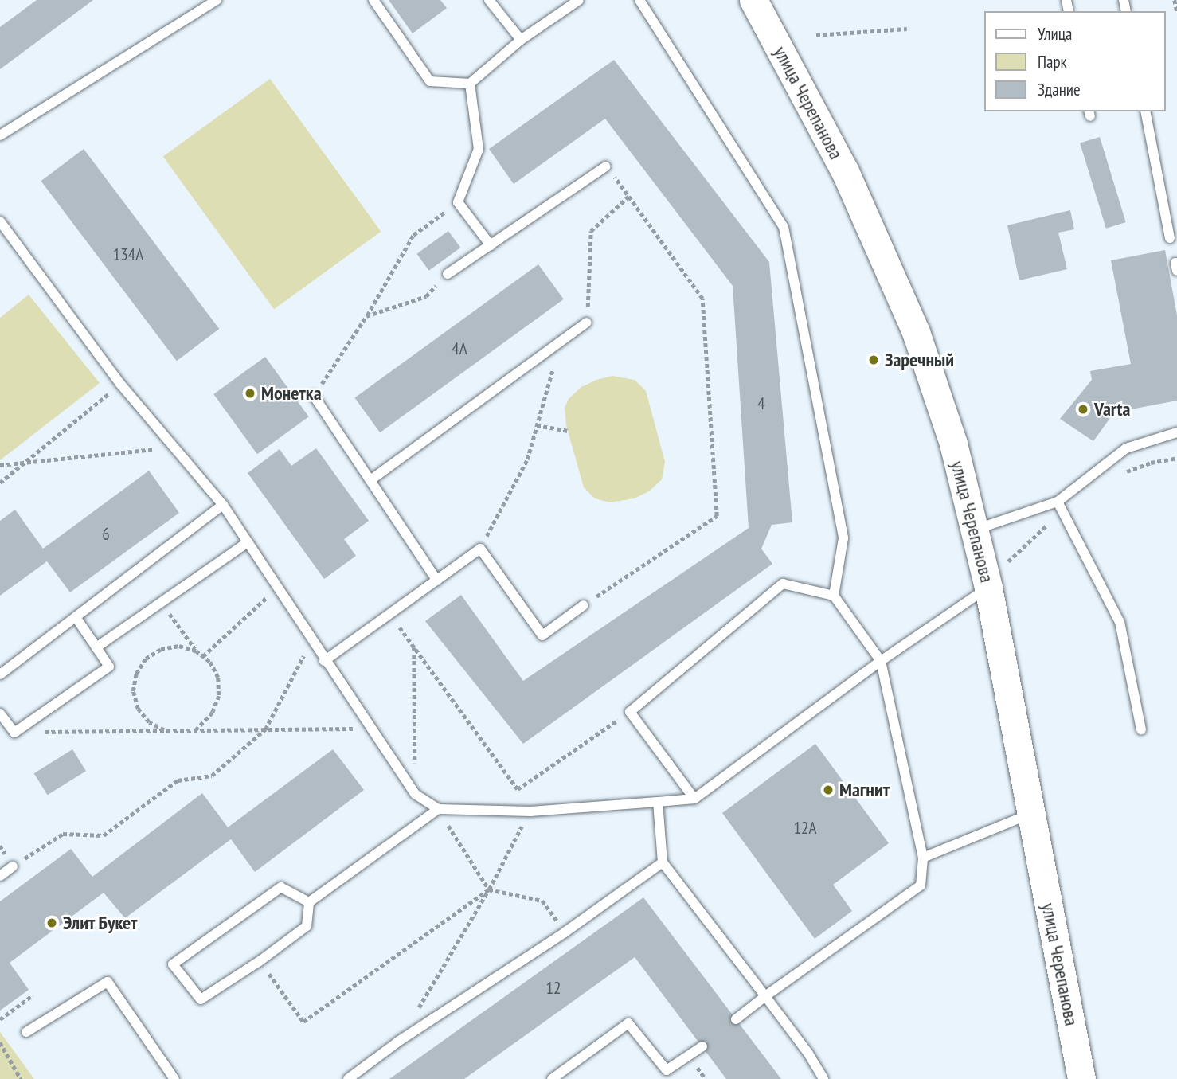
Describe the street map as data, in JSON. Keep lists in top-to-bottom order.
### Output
{
  "streets": {
    "main road": ["улица Черепанова"]
  },
  "places": [
    "Заречный",
    "Монетка",
    "Varta",
    "Магнит",
    "Элит Букет"
  ],
  "house_numbers": [
    "134А",
    "4А",
    "4",
    "6",
    "12А",
    "12"
  ],
  "legend": ["Улица", "Парк", "Здание"]
}
